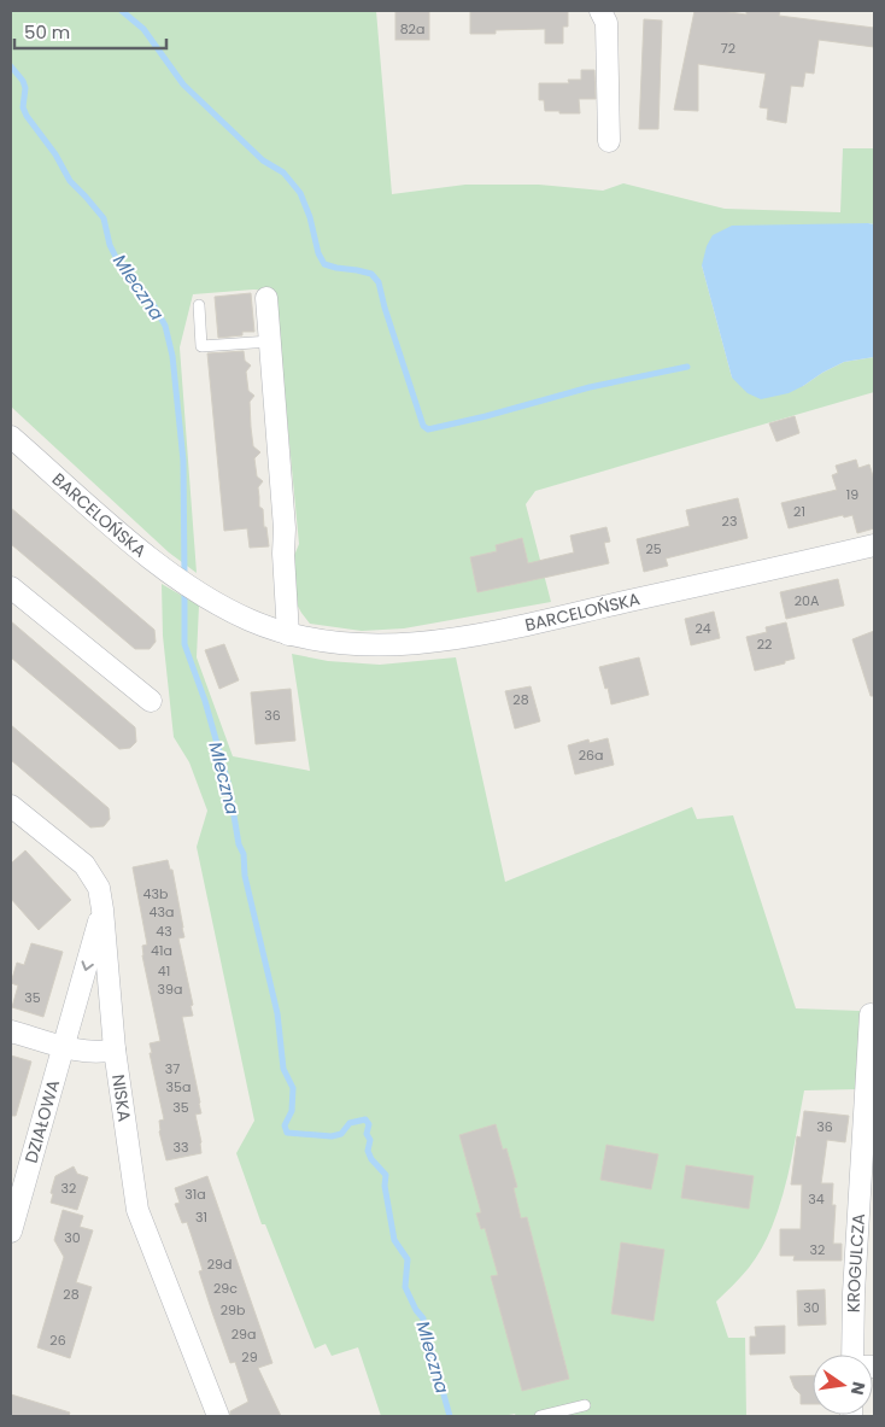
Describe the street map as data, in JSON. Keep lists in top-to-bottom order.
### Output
{
  "streets": {
    "street": [
      "BARCELOŃSKA",
      "NISKA",
      "DZIAŁOWA",
      "KROGULCZA"
    ]
  },
  "crossings": [
    ["NISKA", "DZIAŁOWA"]
  ],
  "one_way": ["DZIAŁOWA"],
  "water": ["Mleczna"],
  "house_numbers": [
    "82a",
    "72",
    "19",
    "21",
    "23",
    "25",
    "20A",
    "24",
    "22",
    "28",
    "36",
    "26a",
    "43b",
    "43a",
    "43",
    "41a",
    "41",
    "39a",
    "35",
    "37",
    "35a",
    "35",
    "36",
    "33",
    "32",
    "31a",
    "34",
    "31",
    "30",
    "32",
    "29d",
    "29c",
    "28",
    "30",
    "29b",
    "29a",
    "26",
    "29"
  ],
  "scale_bar": "50 m",
  "north": "right"
}
